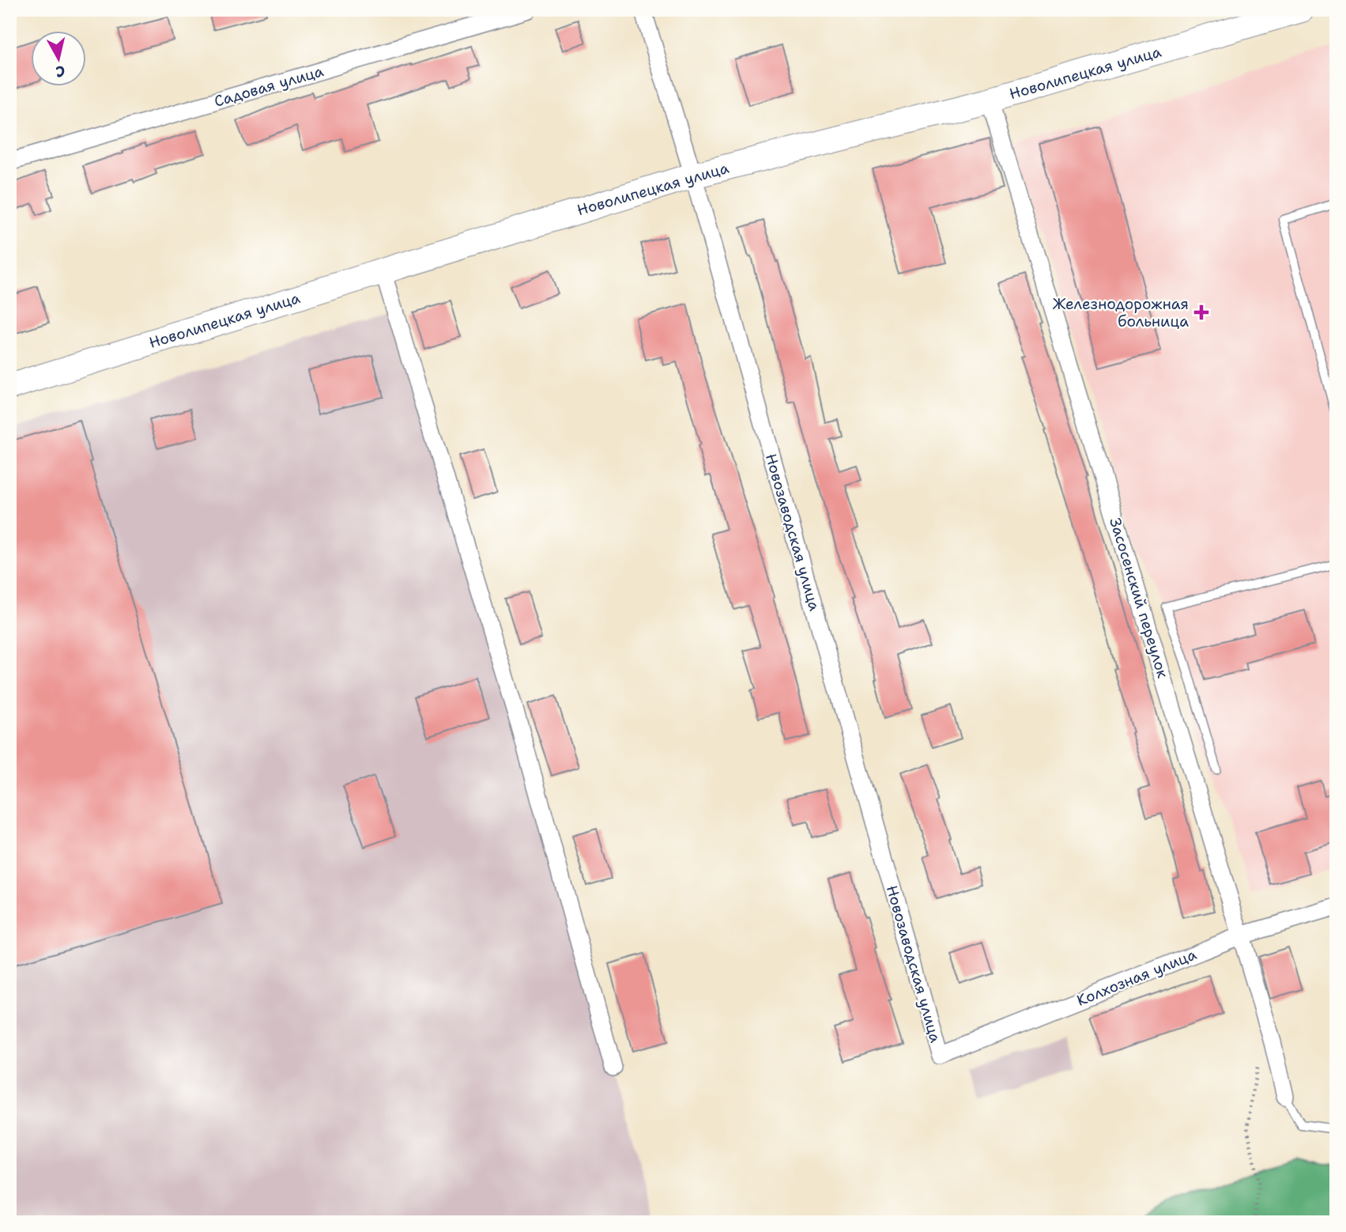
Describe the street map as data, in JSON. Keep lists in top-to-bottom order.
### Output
{
  "streets": {
    "street": [
      "Новолипецкая улица",
      "Садовая улица",
      "Новозаводская улица",
      "Засосенский переулок",
      "Колхозная улица"
    ]
  },
  "crossings": [
    ["Новолипецкая улица", "Новозаводская улица"],
    ["Новолипецкая улица", "Засосенский переулок"],
    ["Новозаводская улица", "Колхозная улица"],
    ["Засосенский переулок", "Колхозная улица"]
  ],
  "places": {
    "health": ["Железнодорожная больница"]
  },
  "north": "bottom"
}
